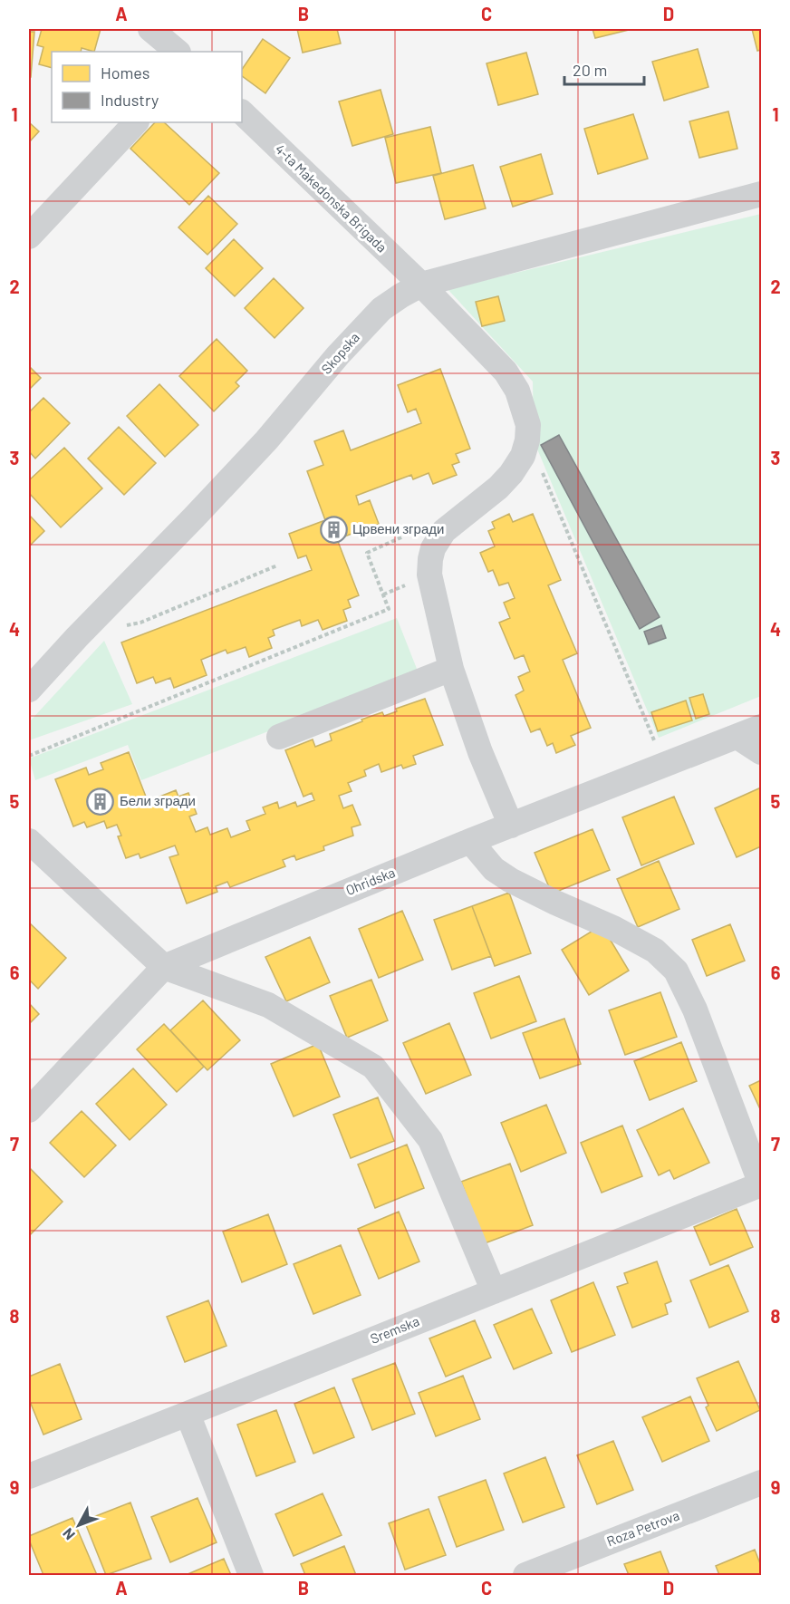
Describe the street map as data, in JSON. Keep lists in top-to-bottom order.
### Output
{
  "streets": {
    "street": [
      "4-ta Makedonska Brigada",
      "Skopska",
      "Ohridska",
      "Sremska",
      "Roza Petrova"
    ]
  },
  "crossings": [
    ["4-ta Makedonska Brigada", "Skopska"]
  ],
  "places": {
    "building": ["Црвени згради", "Бели згради"]
  },
  "legend": ["Homes", "Industry"],
  "scale_bar": "20 m",
  "north": "bottom left",
  "grid": {
    "columns": [
      "A",
      "B",
      "C",
      "D"
    ],
    "rows": [
      "1",
      "2",
      "3",
      "4",
      "5",
      "6",
      "7",
      "8",
      "9"
    ]
  }
}
